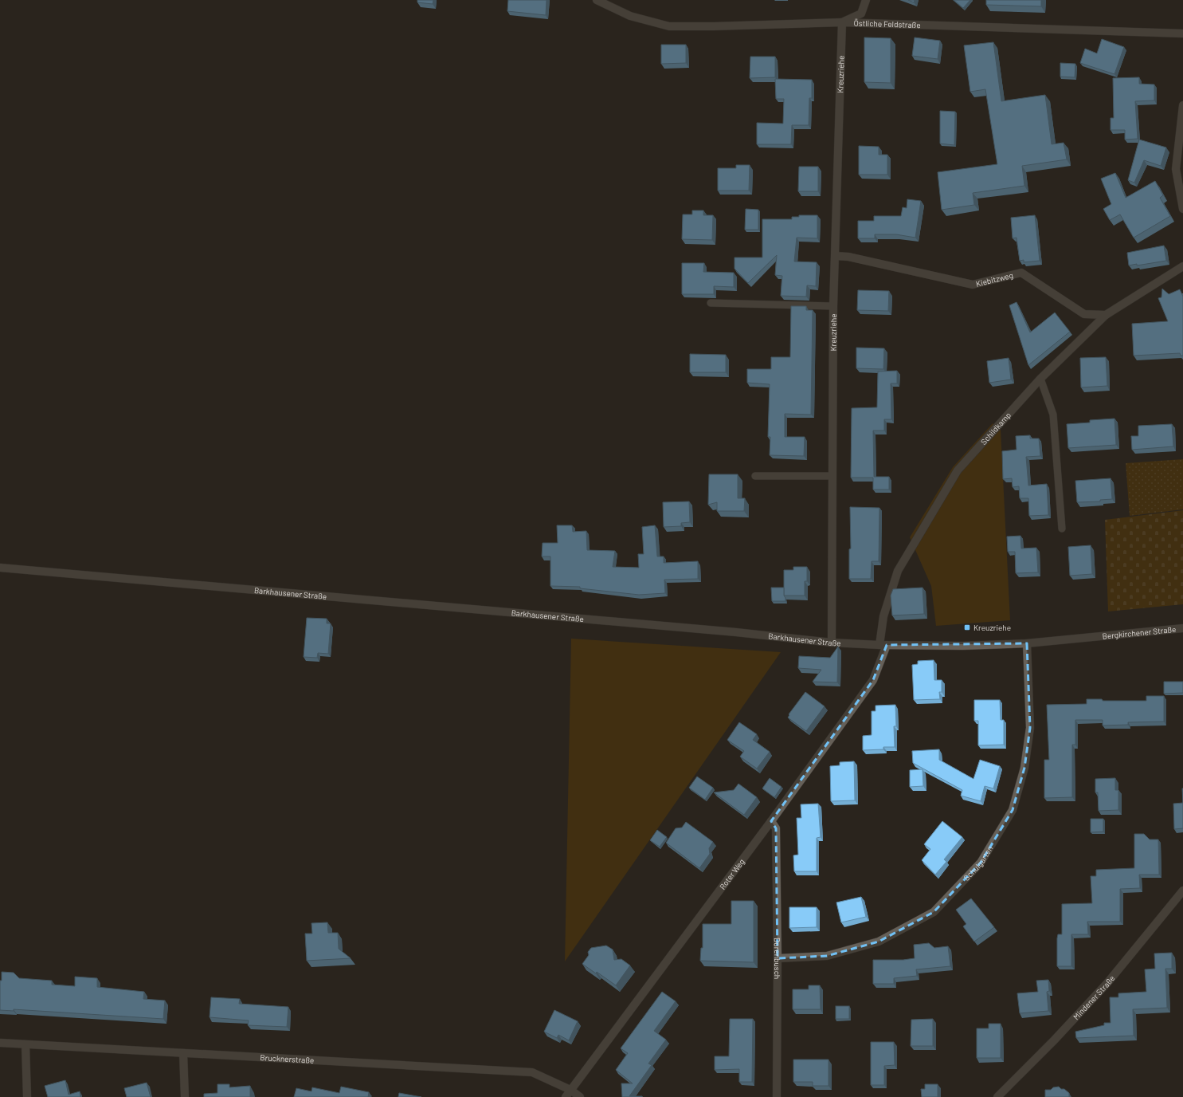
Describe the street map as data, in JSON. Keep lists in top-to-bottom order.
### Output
{
  "streets": {
    "street": [
      "Östliche Feldstraße",
      "Kreuzriehe",
      "Kiebitzweg",
      "Schildkamp",
      "Barkhausener Straße",
      "Bergkirchener Straße",
      "Schulgarten",
      "Roter Weg",
      "Dorenbusch",
      "Mindener Straße",
      "Brucknerstraße"
    ]
  },
  "crossings": [
    ["Östliche Feldstraße", "Kreuzriehe"],
    ["Kreuzriehe", "Kiebitzweg"],
    ["Kreuzriehe", "Barkhausener Straße"],
    ["Kiebitzweg", "Schildkamp"],
    ["Schildkamp", "Barkhausener Straße"],
    ["Schildkamp", "Roter Weg"],
    ["Barkhausener Straße", "Bergkirchener Straße"],
    ["Barkhausener Straße", "Schulgarten"],
    ["Barkhausener Straße", "Roter Weg"],
    ["Schulgarten", "Dorenbusch"],
    ["Roter Weg", "Dorenbusch"],
    ["Roter Weg", "Brucknerstraße"]
  ],
  "places": {
    "transit": ["Kreuzriehe"]
  }
}
